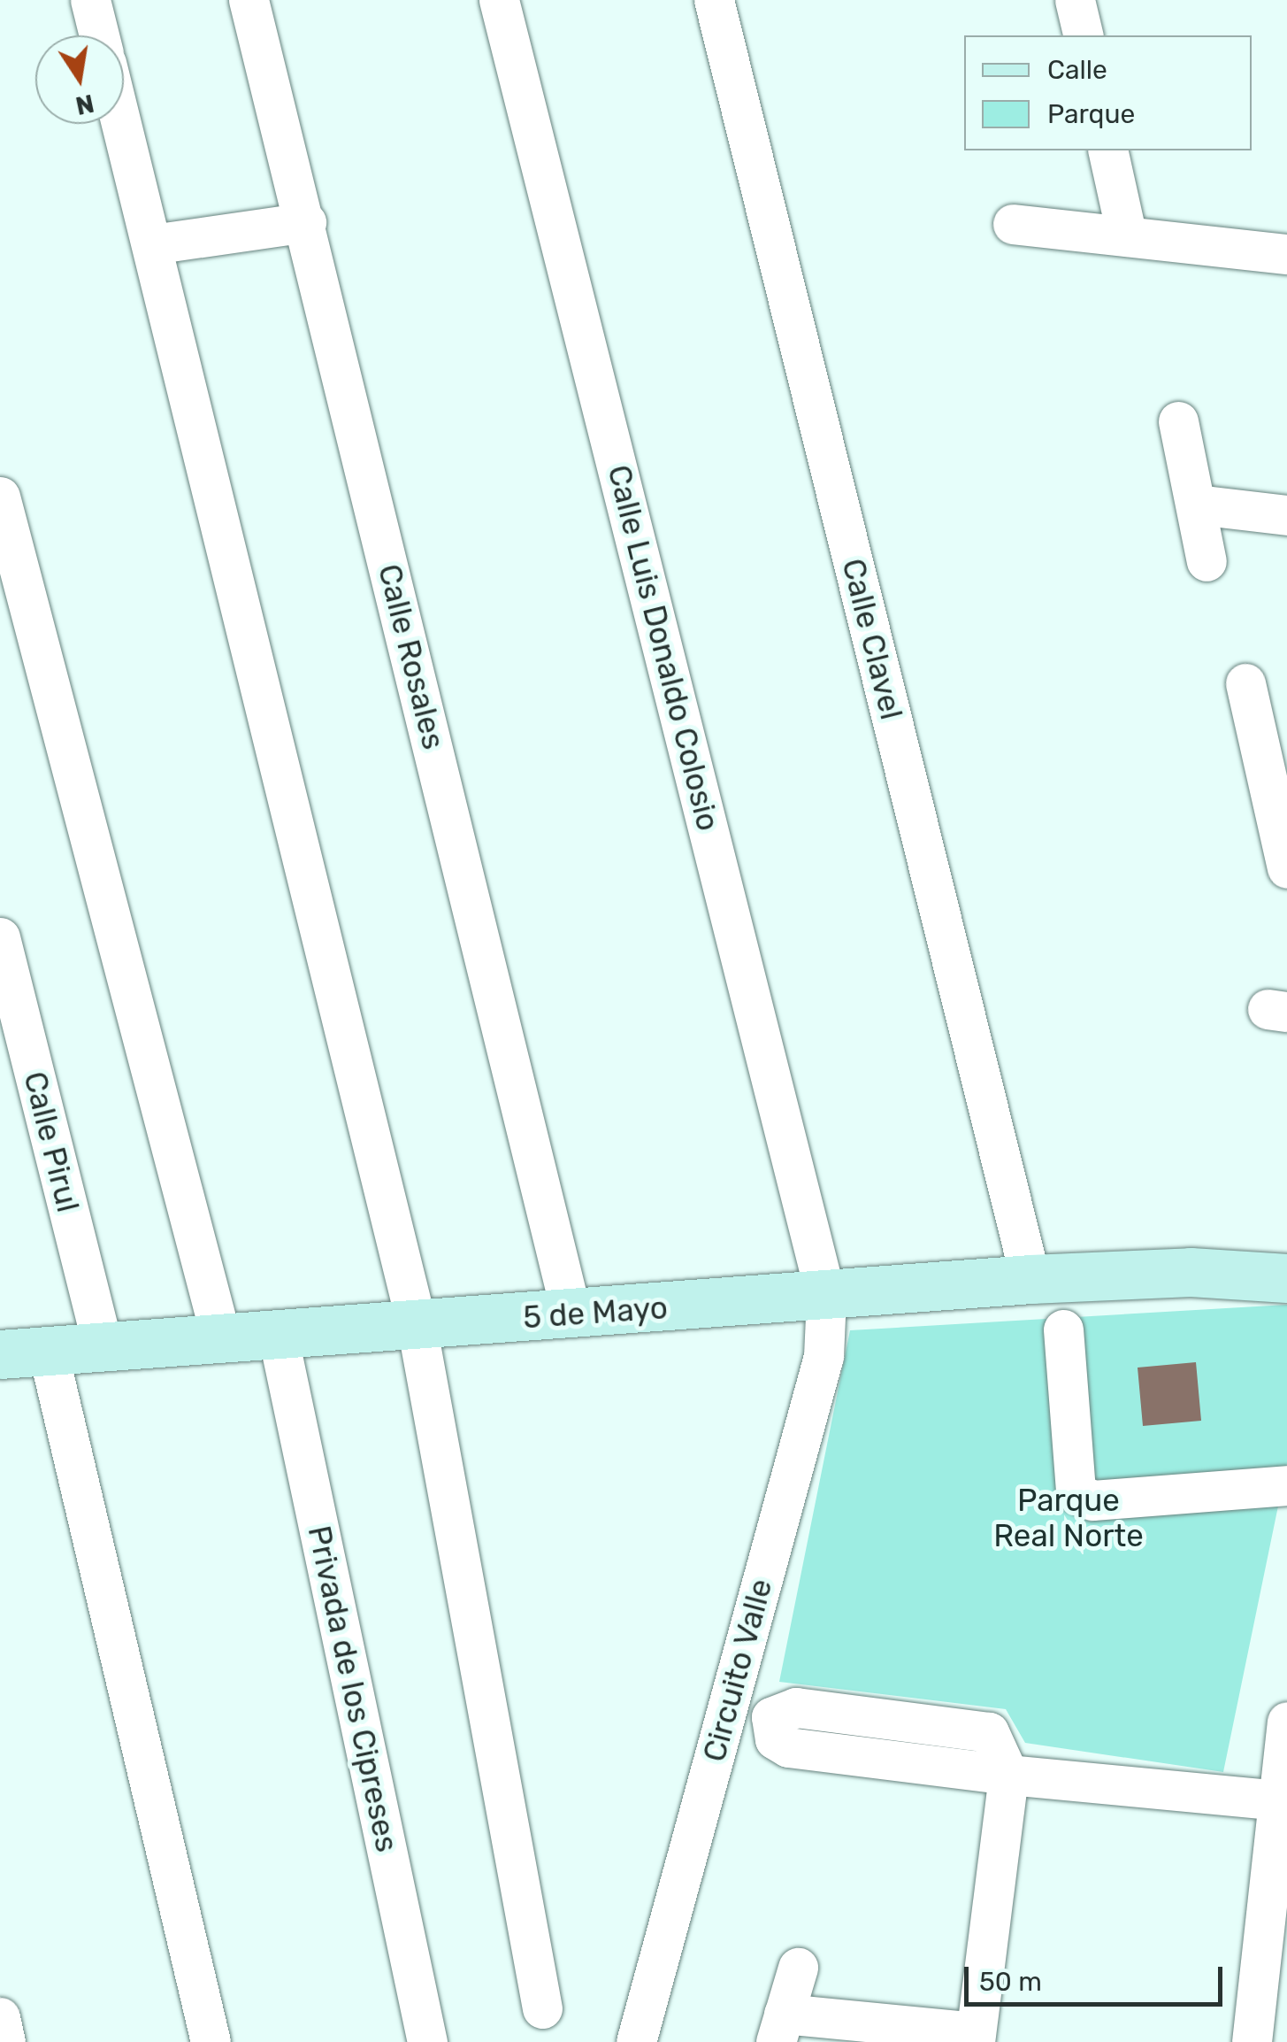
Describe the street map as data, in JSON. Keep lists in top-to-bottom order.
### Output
{
  "streets": {
    "street": [
      "Calle Clavel",
      "Calle Luis Donaldo Colosio",
      "Calle Rosales",
      "Calle Pirul",
      "5 de Mayo",
      "Circuito Valle",
      "Privada de los Cipreses"
    ]
  },
  "crossings": [
    ["Calle Clavel", "5 de Mayo"],
    ["Calle Luis Donaldo Colosio", "5 de Mayo"],
    ["Calle Luis Donaldo Colosio", "Circuito Valle"],
    ["Calle Rosales", "5 de Mayo"],
    ["Calle Pirul", "5 de Mayo"],
    ["5 de Mayo", "Circuito Valle"],
    ["5 de Mayo", "Privada de los Cipreses"]
  ],
  "parks": ["Parque Real Norte"],
  "legend": ["Calle", "Parque"],
  "scale_bar": "50 m",
  "north": "bottom"
}
